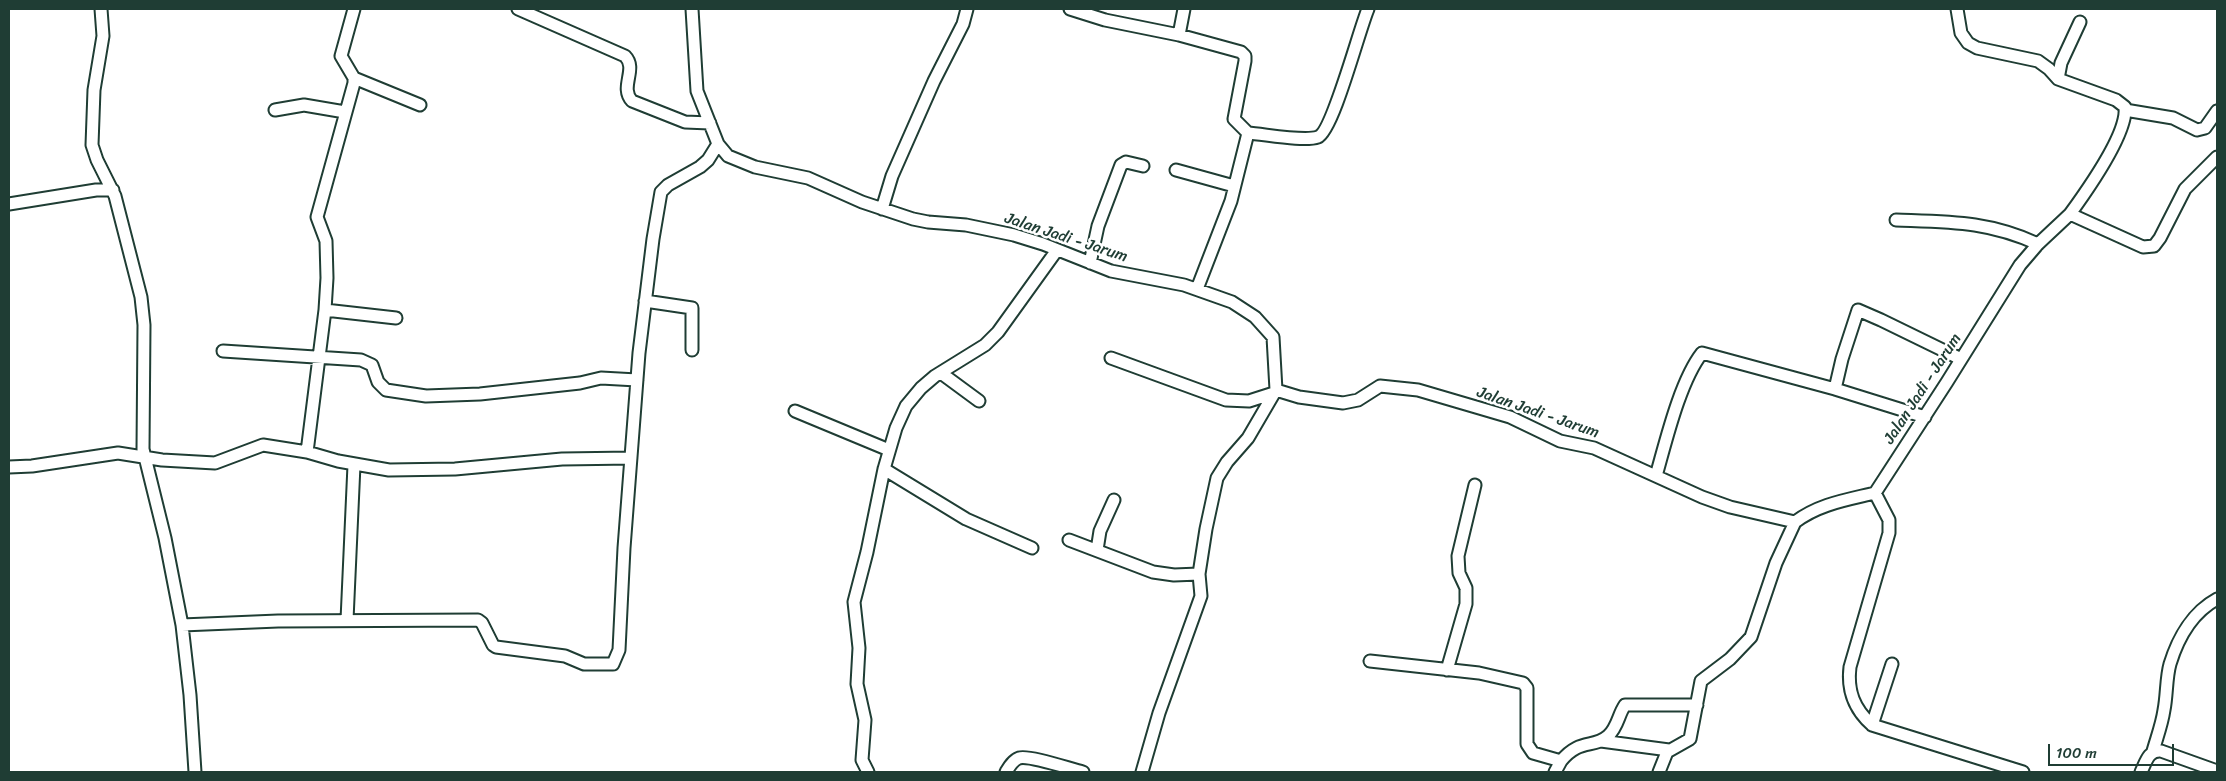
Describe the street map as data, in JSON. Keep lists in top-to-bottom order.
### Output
{
  "streets": {
    "street": ["Jalan Jadi - Jarum"]
  },
  "scale_bar": "100 m"
}
